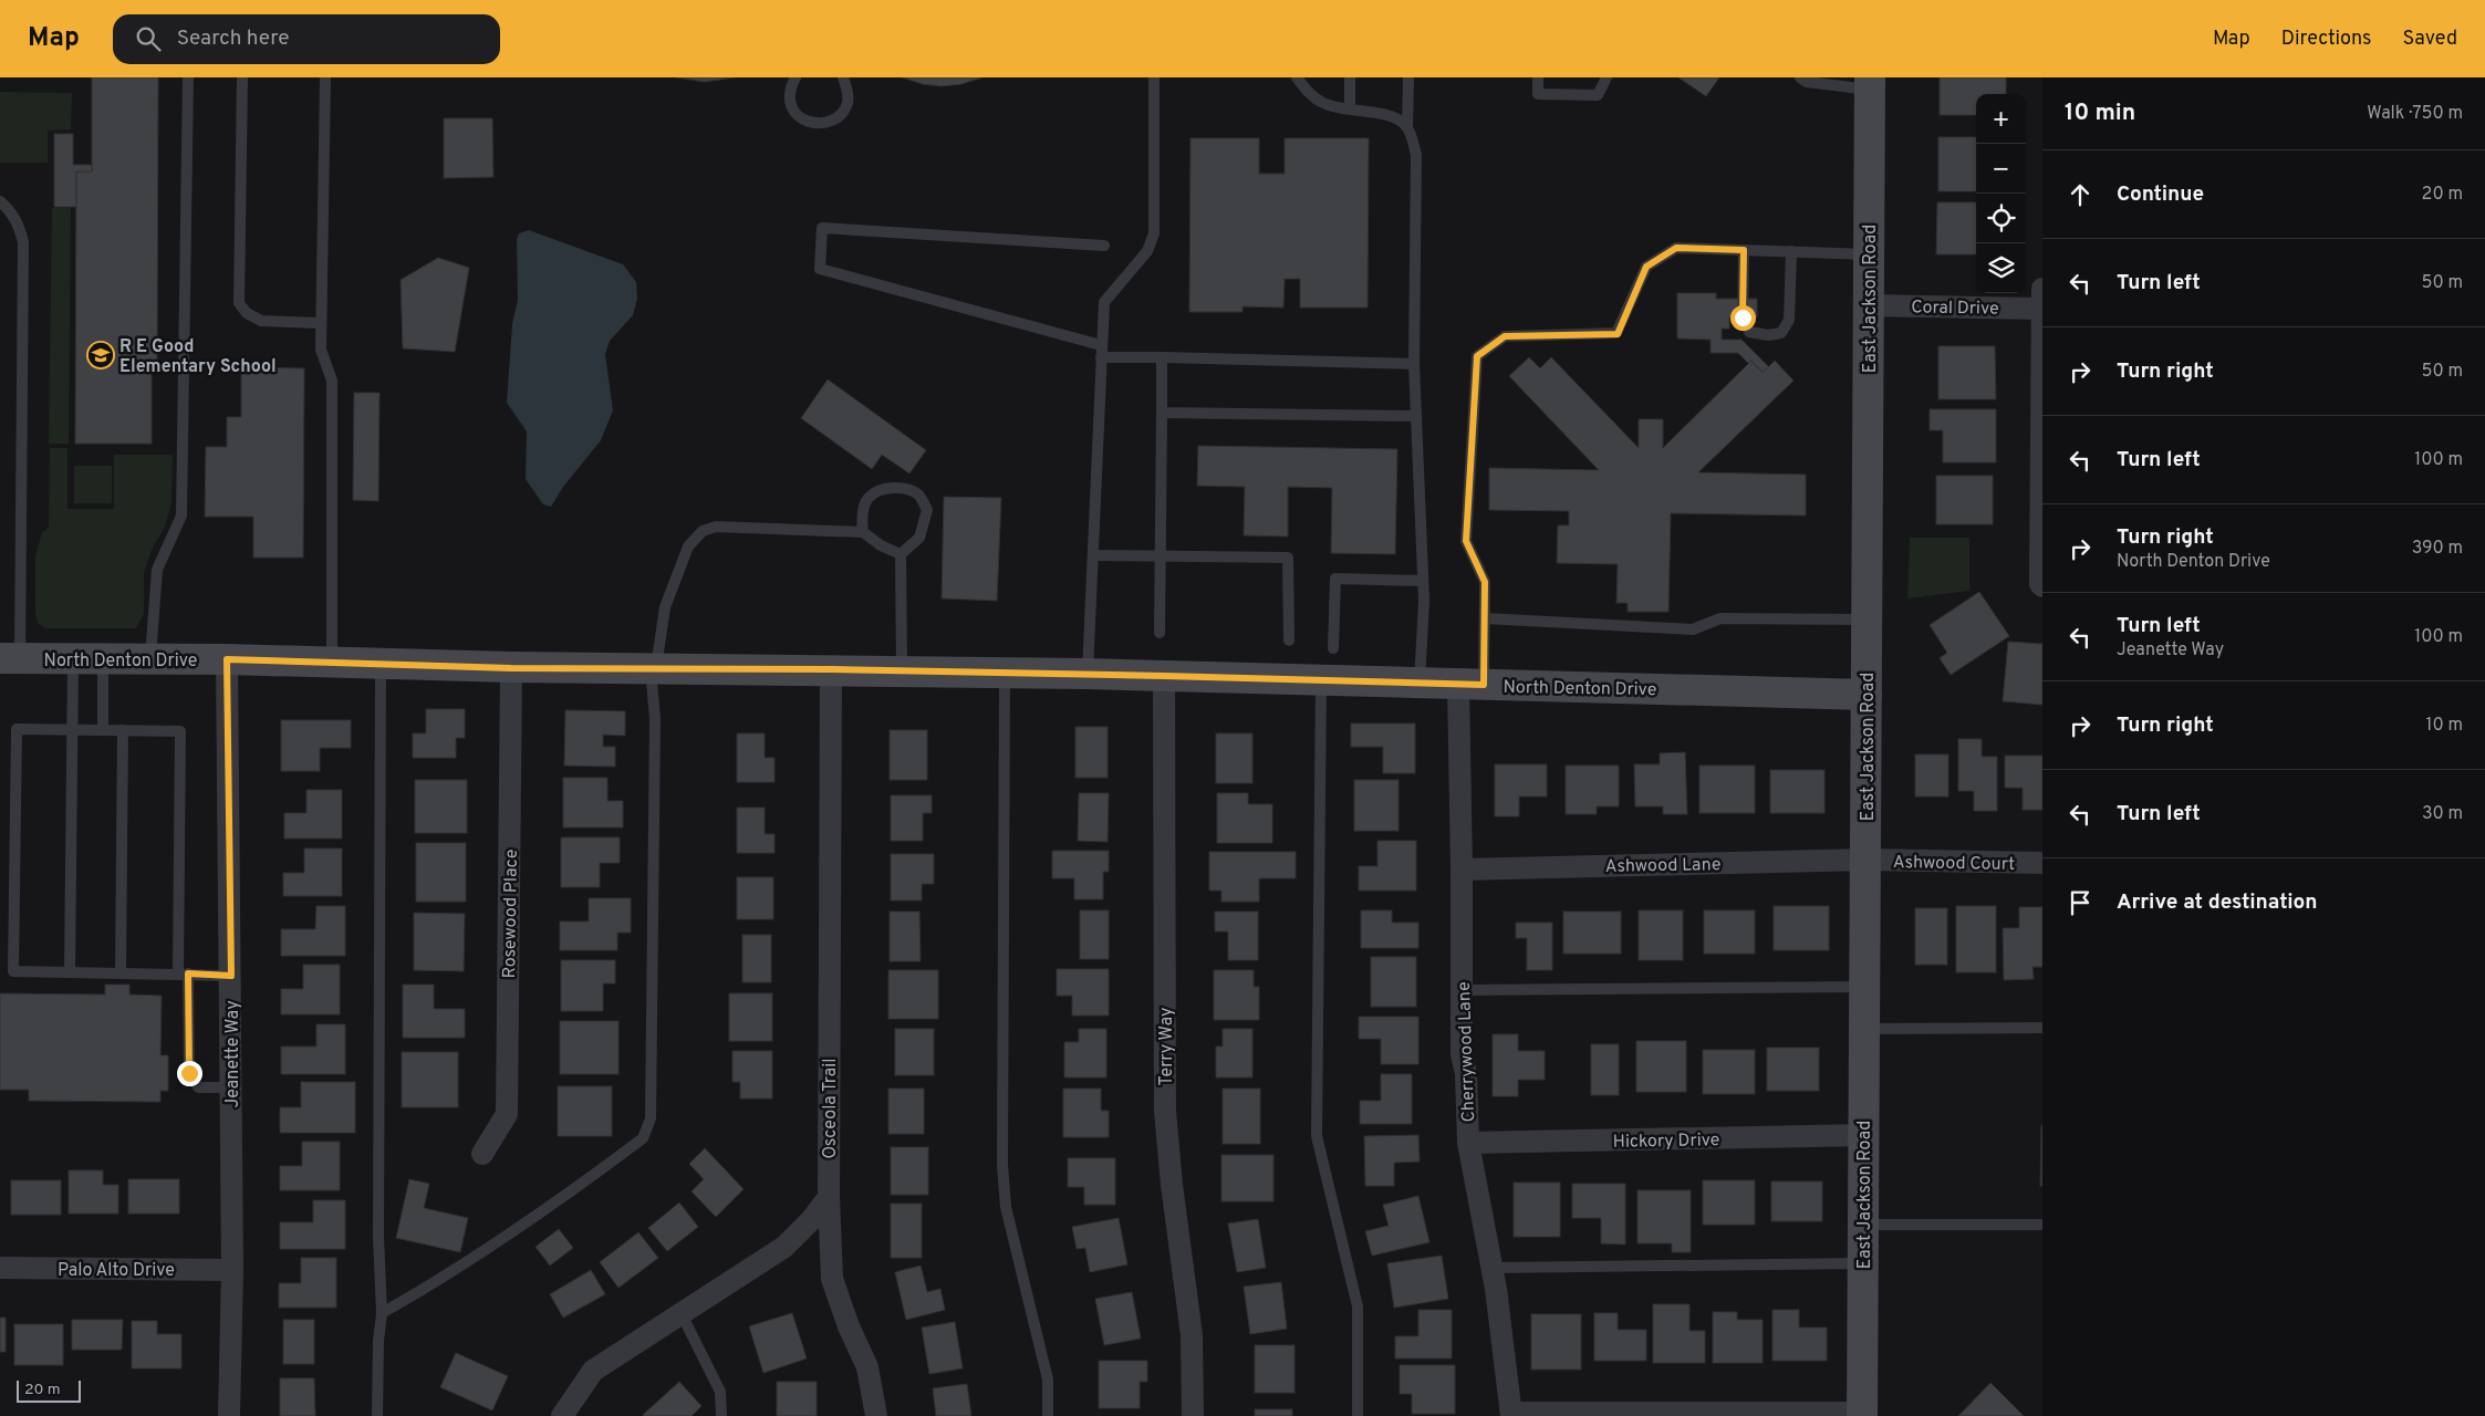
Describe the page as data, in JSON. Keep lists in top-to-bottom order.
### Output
{
  "streets": {
    "street": [
      "East Jackson Road",
      "Coral Drive",
      "North Denton Drive",
      "Ashwood Court",
      "Ashwood Lane",
      "Rosewood Place",
      "Terry Way",
      "Cherrywood Lane",
      "Jeanette Way",
      "Osceola Trail",
      "Hickory Drive",
      "Palo Alto Drive"
    ]
  },
  "crossings": [
    ["East Jackson Road", "Coral Drive"],
    ["East Jackson Road", "North Denton Drive"],
    ["East Jackson Road", "Ashwood Court"],
    ["East Jackson Road", "Ashwood Lane"],
    ["East Jackson Road", "Hickory Drive"],
    ["North Denton Drive", "Rosewood Place"],
    ["North Denton Drive", "Terry Way"],
    ["North Denton Drive", "Cherrywood Lane"],
    ["North Denton Drive", "Jeanette Way"],
    ["North Denton Drive", "Osceola Trail"],
    ["Ashwood Court", "Ashwood Lane"],
    ["Ashwood Lane", "Cherrywood Lane"],
    ["Cherrywood Lane", "Hickory Drive"],
    ["Jeanette Way", "Palo Alto Drive"]
  ],
  "places": {
    "school or university": ["R E Good Elementary School"]
  },
  "scale_bar": "20 m",
  "page": {
    "header": "Map",
    "search": "Search here",
    "nav": ["Map", "Directions", "Saved"],
    "heading": ["10 min", "Walk · 750 m"],
    "map_buttons": ["+", "−"],
    "list": [
      ["Continue", "20 m"],
      ["Turn left", "50 m"],
      ["Turn right", "50 m"],
      ["Turn left", "100 m"],
      ["Turn right", "North Denton Drive", "390 m"],
      ["Turn left", "Jeanette Way", "100 m"],
      ["Turn right", "10 m"],
      ["Turn left", "30 m"],
      "Arrive at destination"
    ],
    "scale": "20 m"
  }
}
